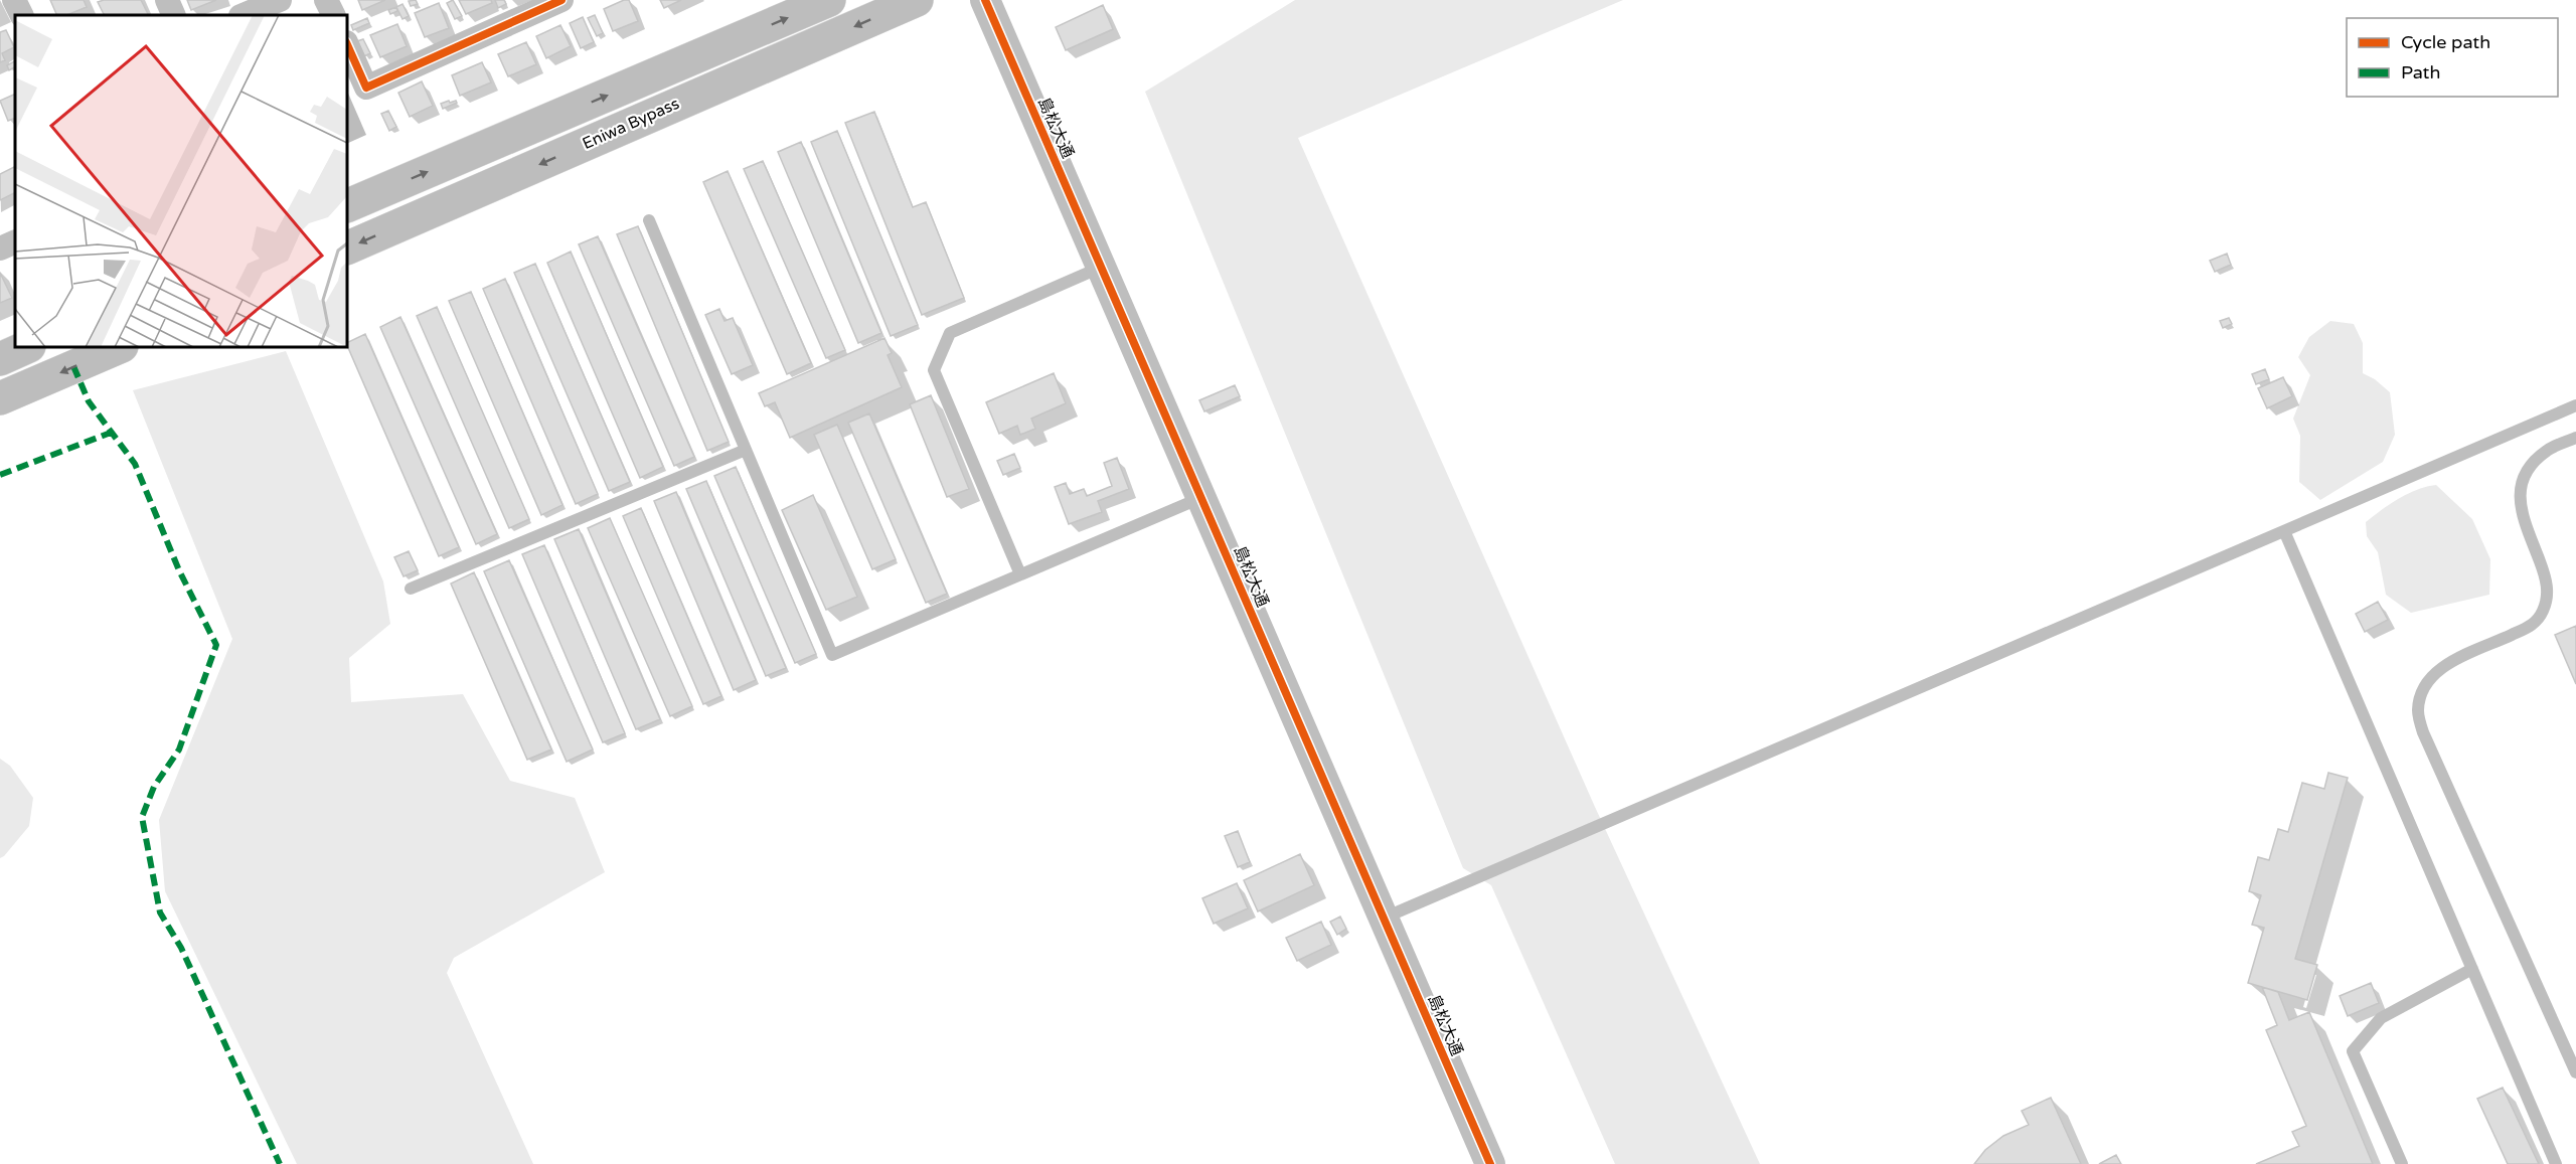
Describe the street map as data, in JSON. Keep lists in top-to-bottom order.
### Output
{
  "streets": {
    "highway": ["Eniwa Bypass"],
    "street": ["島松大通"]
  },
  "legend": ["Cycle path", "Path"]
}
